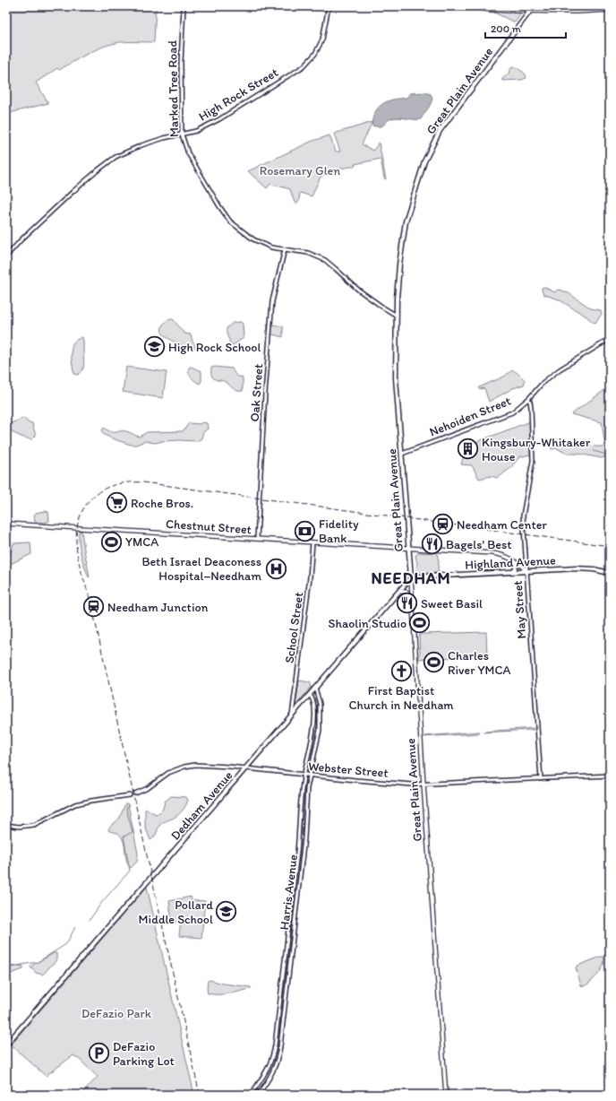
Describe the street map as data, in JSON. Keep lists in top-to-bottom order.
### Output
{
  "streets": {
    "main road": [
      "Great Plain Avenue",
      "Chestnut Street",
      "Highland Avenue",
      "Dedham Avenue"
    ],
    "street": [
      "Marked Tree Road",
      "High Rock Street",
      "Oak Street",
      "Nehoiden Street",
      "May Street",
      "School Street",
      "Webster Street",
      "Harris Avenue"
    ]
  },
  "crossings": [
    ["Marked Tree Road", "Great Plain Avenue"],
    ["Marked Tree Road", "High Rock Street"],
    ["Marked Tree Road", "Oak Street"],
    ["Great Plain Avenue", "Nehoiden Street"],
    ["Great Plain Avenue", "Chestnut Street"],
    ["Great Plain Avenue", "Highland Avenue"],
    ["Great Plain Avenue", "Webster Street"],
    ["Great Plain Avenue", "Dedham Avenue"],
    ["Oak Street", "Chestnut Street"],
    ["Nehoiden Street", "May Street"],
    ["Chestnut Street", "Highland Avenue"],
    ["Chestnut Street", "May Street"],
    ["Chestnut Street", "School Street"],
    ["Highland Avenue", "May Street"],
    ["Highland Avenue", "Dedham Avenue"],
    ["May Street", "Webster Street"],
    ["School Street", "Dedham Avenue"],
    ["Webster Street", "Dedham Avenue"],
    ["Webster Street", "Harris Avenue"],
    ["Dedham Avenue", "Harris Avenue"]
  ],
  "districts": ["NEEDHAM"],
  "parks": ["Rosemary Glen", "DeFazio Park"],
  "places": {
    "school or university": ["High Rock School", "Pollard Middle School"],
    "building": ["Kingsbury-Whitaker House"],
    "supermarket": ["Roche Bros."],
    "station": ["Needham Center", "Needham Junction"],
    "bank": ["Fidelity Bank"],
    "sports": ["YMCA", "Shaolin Studio", "Charles River YMCA"],
    "restaurant": ["Bagels' Best", "Sweet Basil"],
    "hospital": ["Beth Israel Deaconess Hospital–Needham"],
    "church": ["First Baptist Church in Needham"],
    "parking": ["DeFazio Parking Lot"]
  },
  "scale_bar": "200 m"
}
